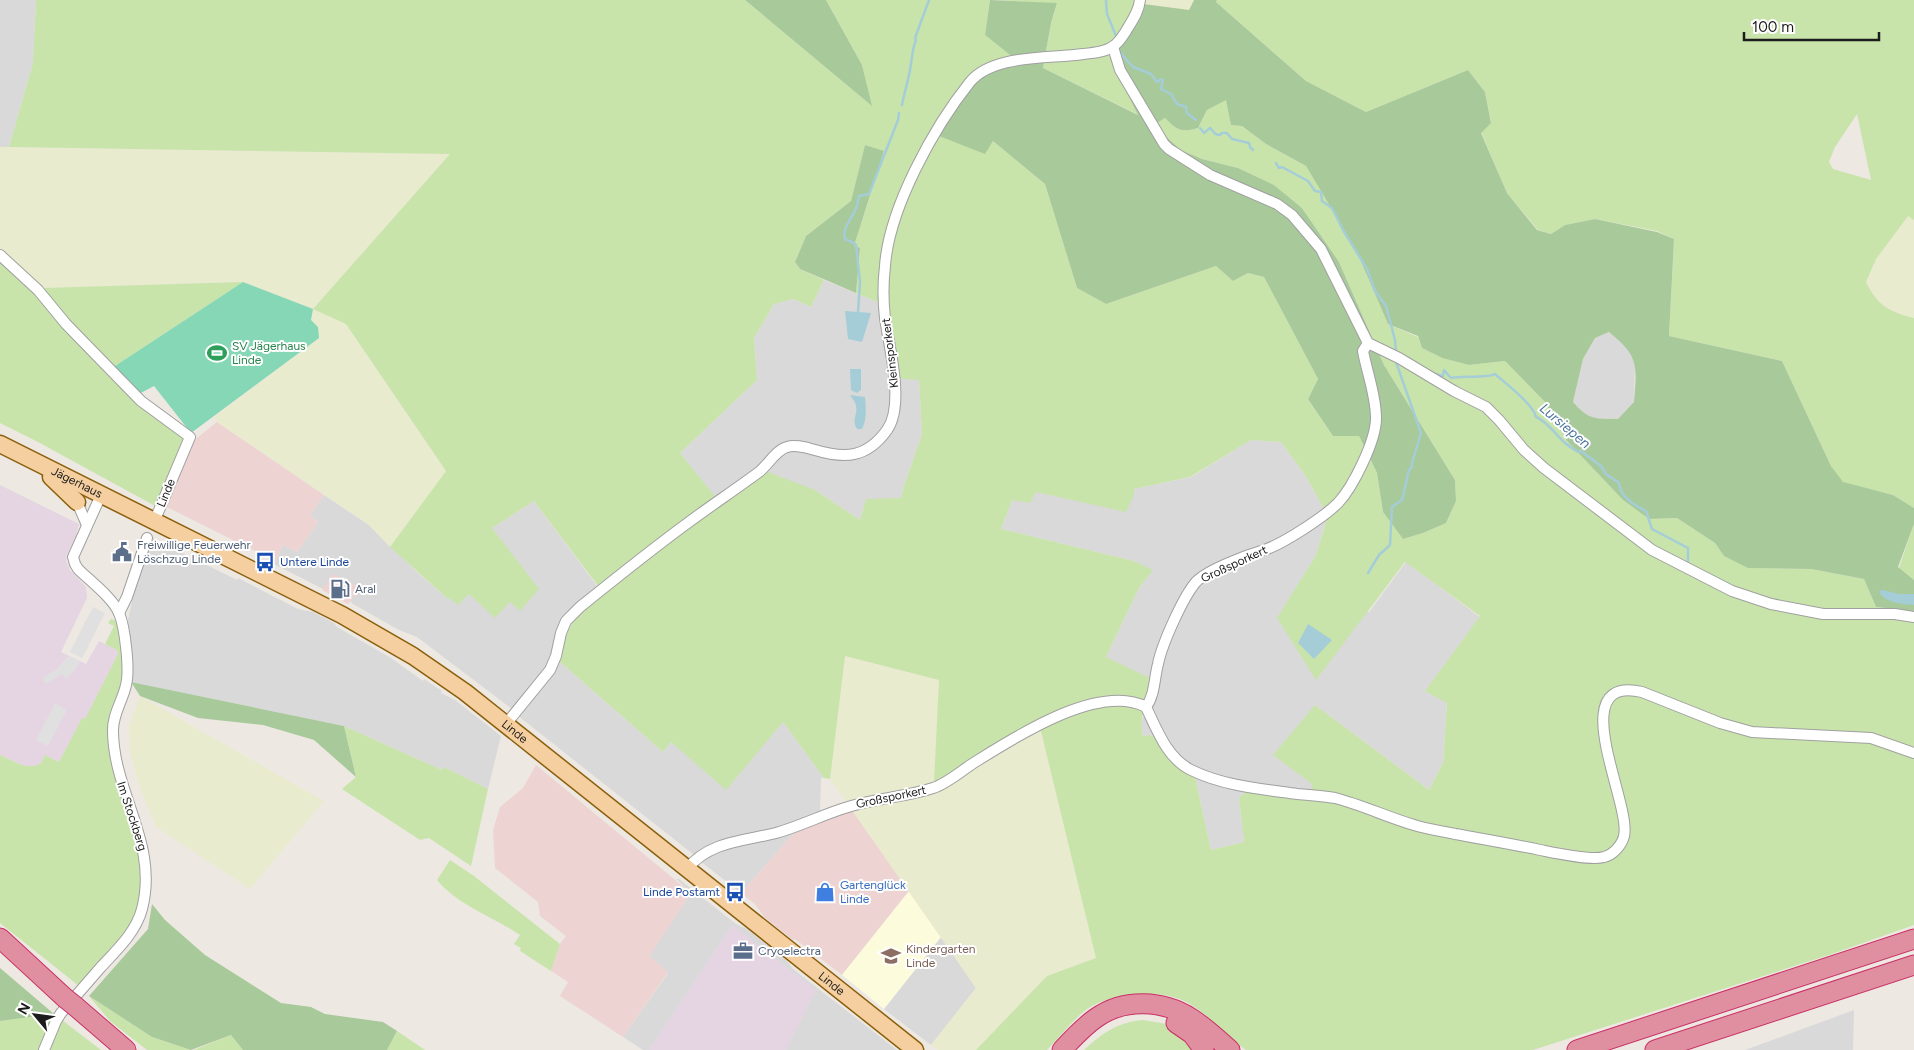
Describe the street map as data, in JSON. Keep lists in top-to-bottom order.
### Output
{
  "streets": {
    "main road": ["Jägerhaus", "Linde"],
    "street": ["Kleinsporkert", "Großsporkert", "Im Stockberg"]
  },
  "crossings": [
    ["Kleinsporkert", "Linde"],
    ["Jägerhaus", "Linde"],
    ["Jägerhaus", "Im Stockberg"],
    ["Linde", "Großsporkert"]
  ],
  "water": ["Lursiepen"],
  "places": {
    "sports": ["SV Jägerhaus Linde"],
    "public building": ["Freiwillige Feuerwehr Löschzug Linde"],
    "bus stop": ["Untere Linde", "Linde Postamt"],
    "fuel station": ["Aral"],
    "shop": ["Gartenglück Linde"],
    "office": ["Cryoelectra"],
    "school or university": ["Kindergarten Linde"]
  },
  "scale_bar": "100 m",
  "north": "top left"
}
